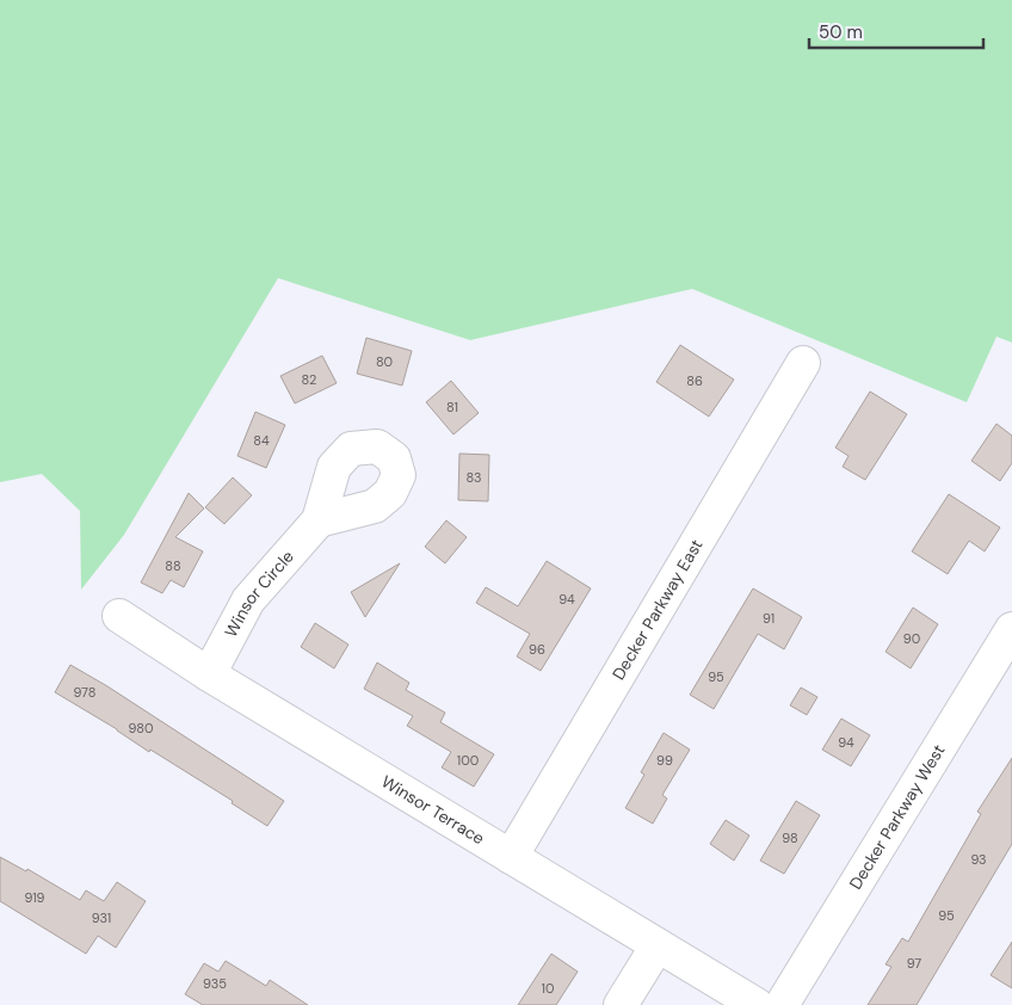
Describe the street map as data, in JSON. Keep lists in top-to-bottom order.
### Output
{
  "streets": {
    "street": [
      "Winsor Circle",
      "Decker Parkway East",
      "Winsor Terrace",
      "Decker Parkway West"
    ]
  },
  "crossings": [
    ["Winsor Circle", "Winsor Terrace"],
    ["Decker Parkway East", "Winsor Terrace"]
  ],
  "house_numbers": [
    "80",
    "82",
    "86",
    "81",
    "84",
    "83",
    "88",
    "94",
    "91",
    "90",
    "96",
    "95",
    "978",
    "980",
    "94",
    "100",
    "99",
    "98",
    "93",
    "919",
    "95",
    "931",
    "97",
    "935",
    "10"
  ],
  "scale_bar": "50 m"
}
